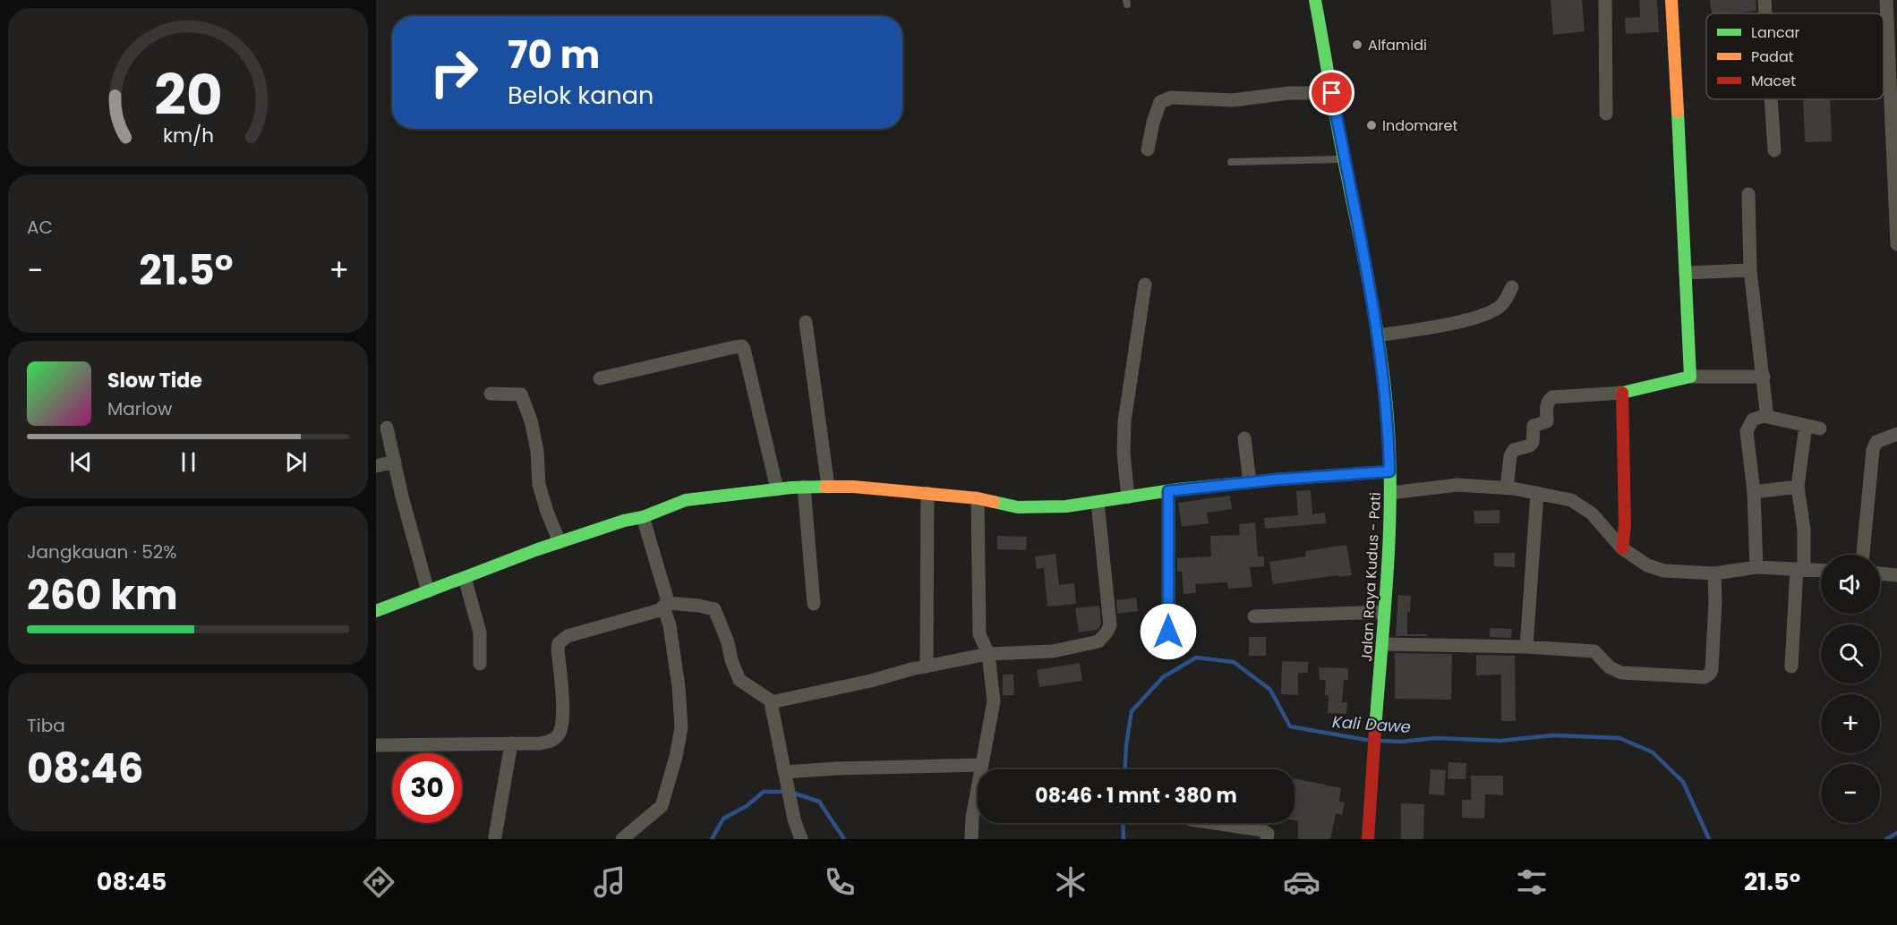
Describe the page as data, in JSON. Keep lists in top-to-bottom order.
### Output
{
  "streets": {
    "main road": ["Jalan Raya Kudus - Pati"]
  },
  "water": ["Kali Dawe"],
  "places": ["Alfamidi", "Indomaret"],
  "legend": ["Lancar", "Padat", "Macet"],
  "page": {
    "turn": ["70 m", "Belok kanan"],
    "tile": [
      "AC",
      ["Jangkauan · 52%", "260 km"],
      ["Tiba", "08:46"]
    ],
    "heat": ["−", "21.5°", "+"],
    "song": ["Slow Tide", "Marlow"],
    "map_buttons": ["+", "−"],
    "limit": "30",
    "trip": "08:46 · 1 mnt · 380 m",
    "tabs": ["08:45", "21.5°"],
    "gauge": ["20", "km/h"]
  }
}
